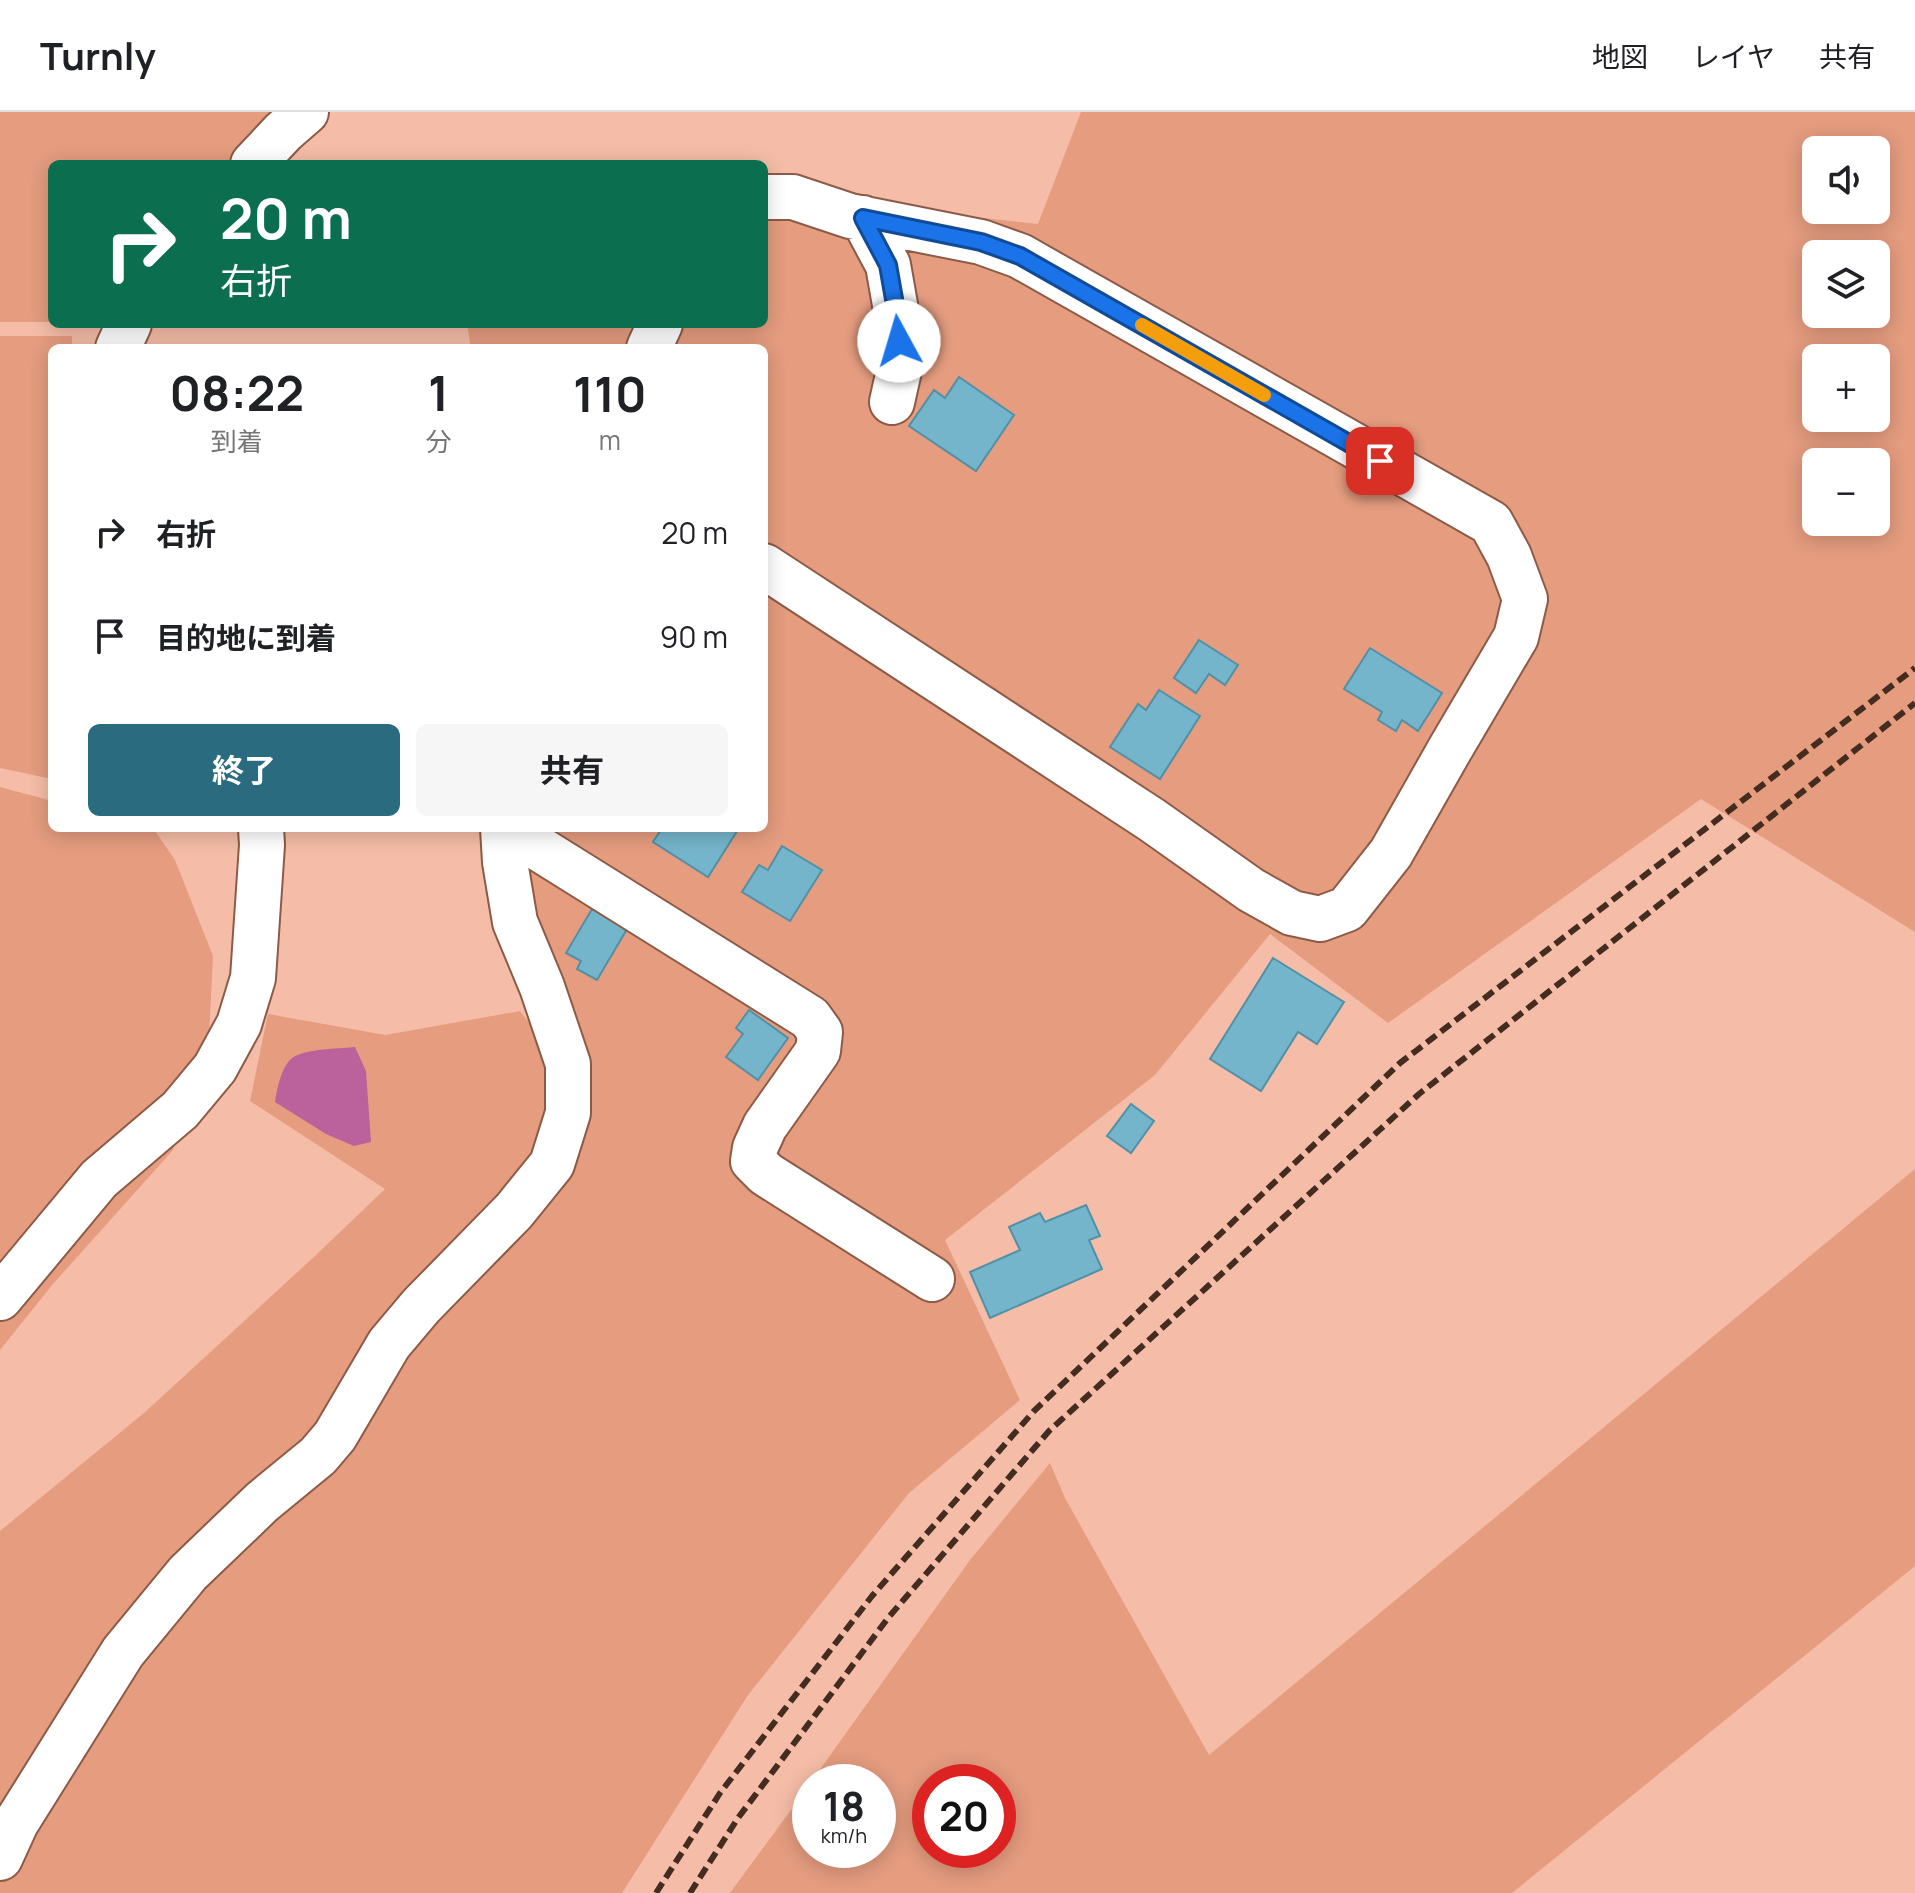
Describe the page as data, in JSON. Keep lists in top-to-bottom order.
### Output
{
  "page": {
    "header": "Turnly",
    "nav": ["地図", "レイヤ", "共有"],
    "map_buttons": ["+", "−"],
    "turn": ["20 m", "右折"],
    "eta": [
      "08:22",
      "到着",
      "1",
      "分",
      "110",
      "m"
    ],
    "list": [
      {
        "name": "右折",
        "value": "20 m"
      },
      {
        "name": "目的地に到着",
        "value": "90 m"
      }
    ],
    "buttons": ["終了", "共有"],
    "speed": "18 km/h",
    "limit": "20"
  }
}
